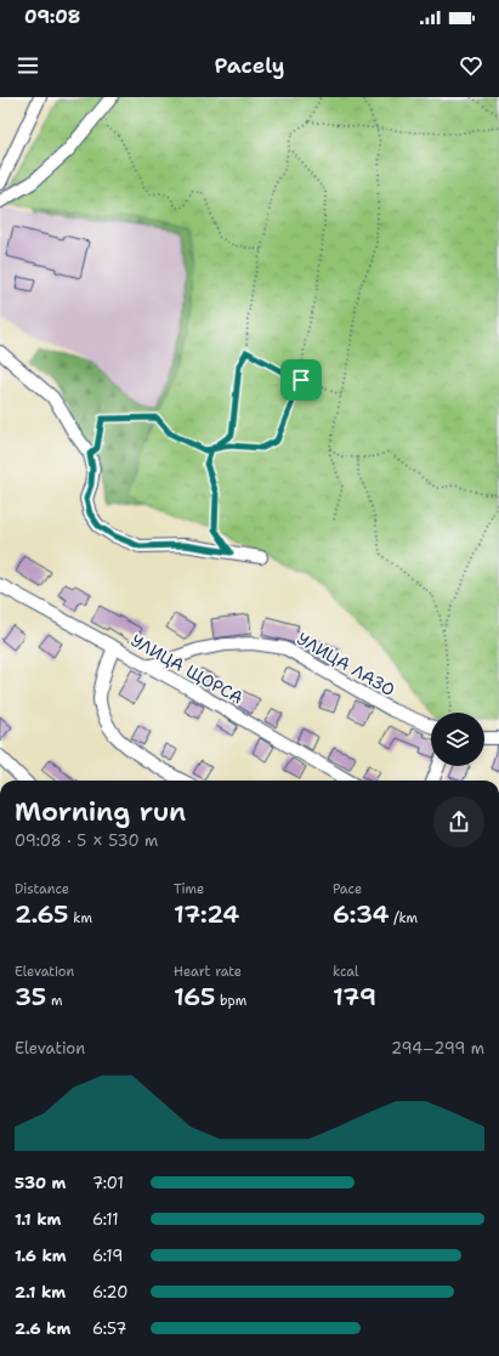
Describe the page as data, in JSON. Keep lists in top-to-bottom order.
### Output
{
  "streets": {
    "street": ["УЛИЦА ЛАЗО", "УЛИЦА ЩОРСА"]
  },
  "crossings": [
    ["УЛИЦА ЛАЗО", "УЛИЦА ЩОРСА"]
  ],
  "page": {
    "status": "09:08",
    "header": "Pacely",
    "heading": ["Morning run", "09:08 · 5 × 530 m"],
    "stats": [
      ["Distance", "2.65 km"],
      ["Time", "17:24"],
      ["Pace", "6:34 /km"],
      ["Elevation", "35 m"],
      ["Heart rate", "165 bpm"],
      ["kcal", "179"]
    ],
    "chart": ["Elevation", "294–299 m"],
    "list": [
      {
        "name": "530 m",
        "note": "7:01"
      },
      {
        "name": "1.1 km",
        "note": "6:11"
      },
      {
        "name": "1.6 km",
        "note": "6:19"
      },
      {
        "name": "2.1 km",
        "note": "6:20"
      },
      {
        "name": "2.6 km",
        "note": "6:57"
      }
    ]
  }
}
